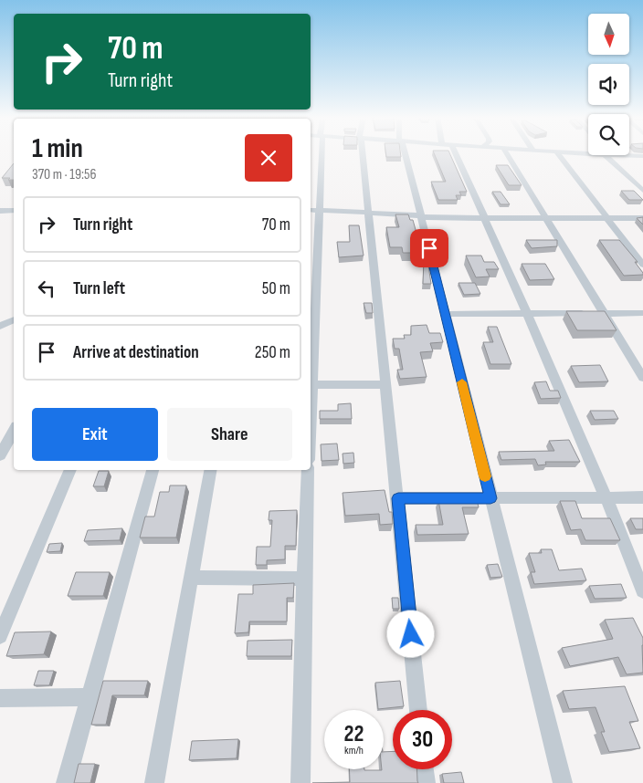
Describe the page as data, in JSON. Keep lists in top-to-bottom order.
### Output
{
  "north": "bottom",
  "page": {
    "turn": ["70 m", "Turn right"],
    "heading": ["1 min", "370 m · 19:56"],
    "list": [
      {
        "name": "Turn right",
        "value": "70 m"
      },
      {
        "name": "Turn left",
        "value": "50 m"
      },
      {
        "name": "Arrive at destination",
        "value": "250 m"
      }
    ],
    "buttons": ["Exit", "Share"],
    "speed": "22 km/h",
    "limit": "30"
  }
}
